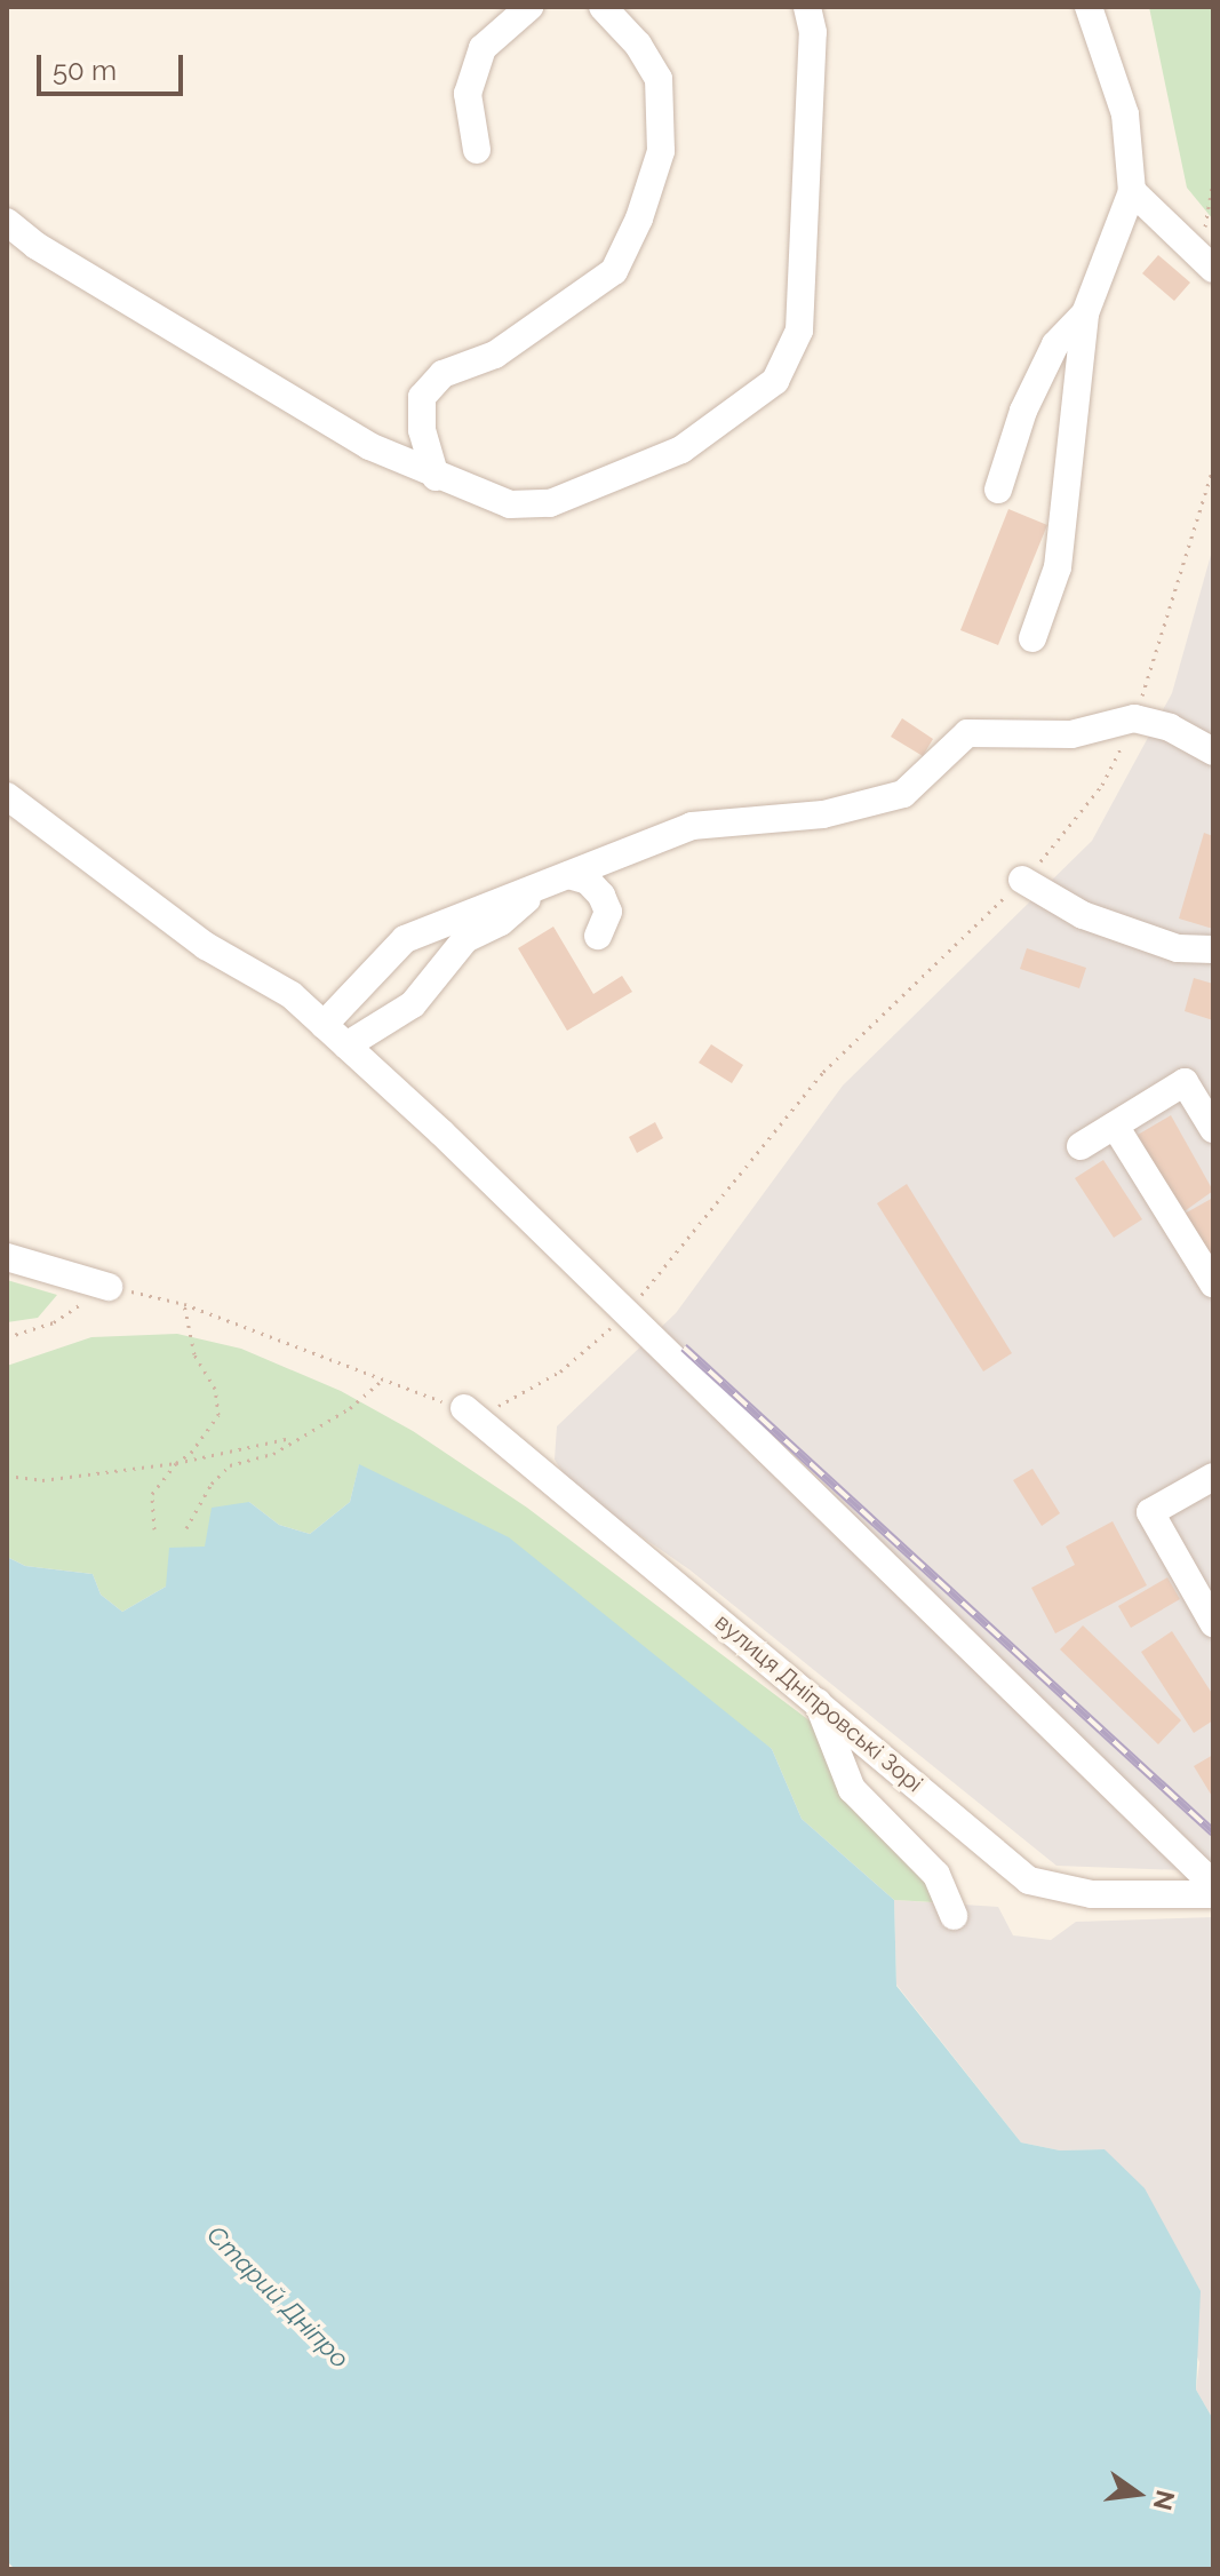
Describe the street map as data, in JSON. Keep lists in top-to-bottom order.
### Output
{
  "streets": {
    "street": ["вулиця Дніпровські Зорі"]
  },
  "water": ["Старий Дніпро"],
  "scale_bar": "50 m",
  "north": "right"
}
